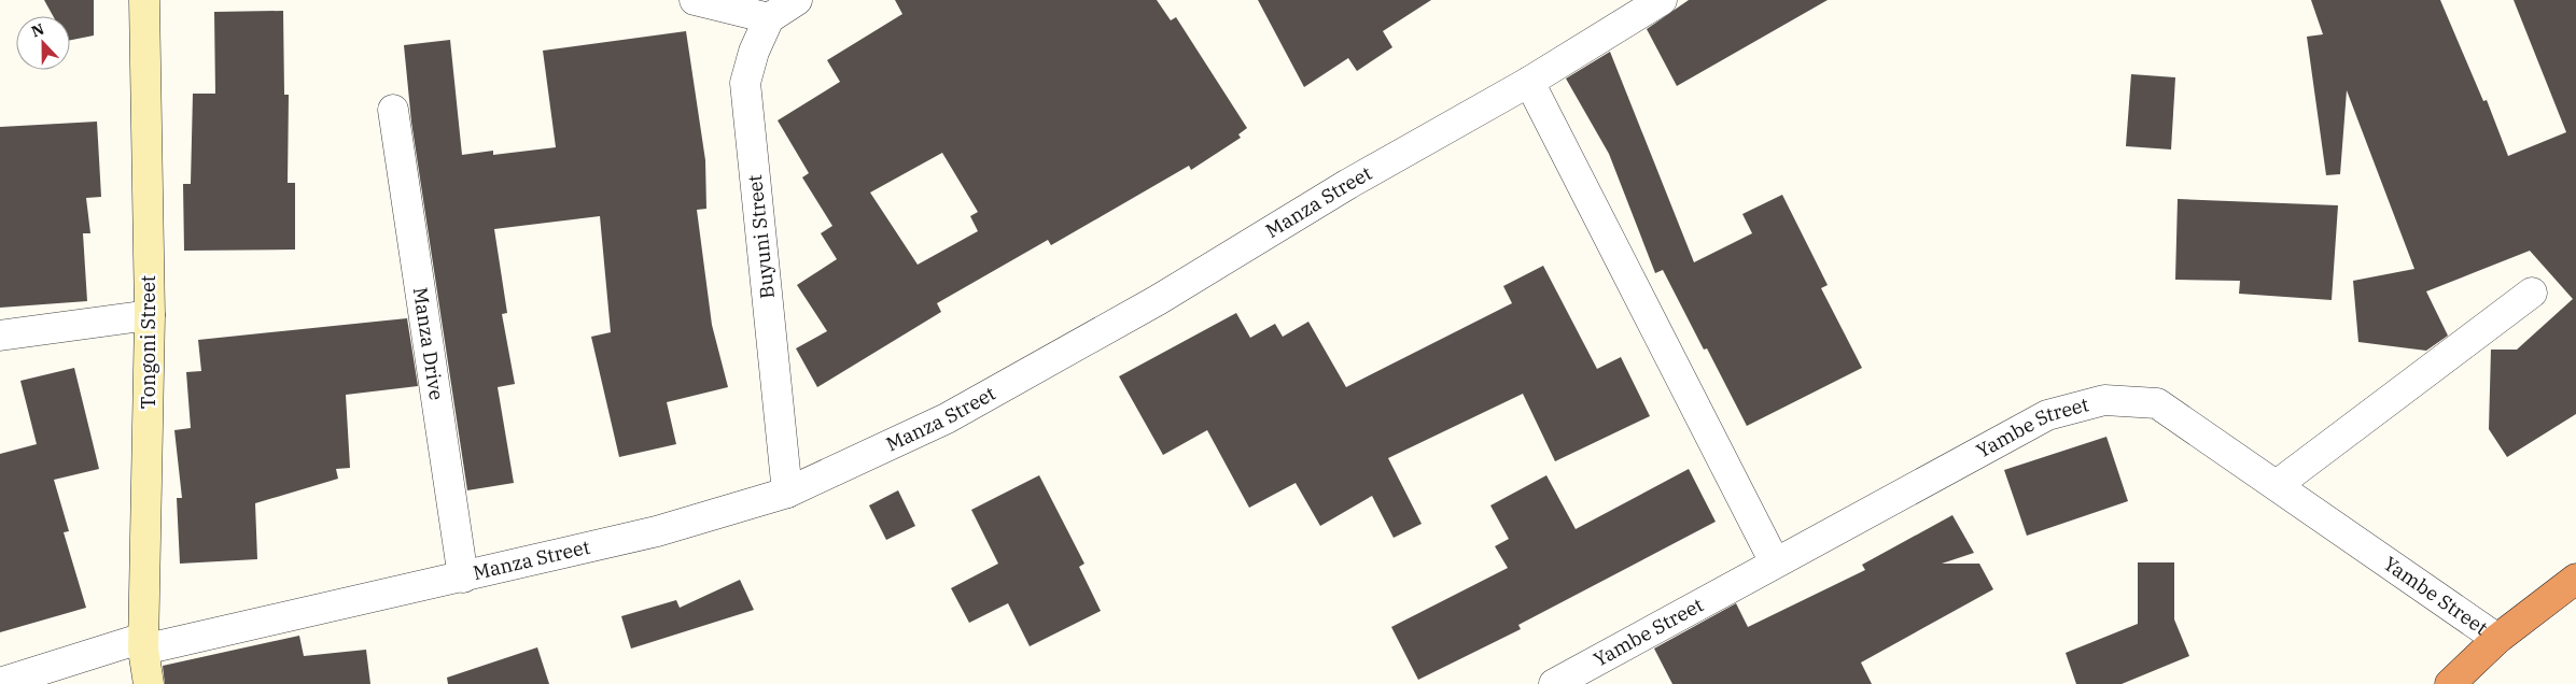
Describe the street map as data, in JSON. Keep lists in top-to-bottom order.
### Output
{
  "streets": {
    "street": [
      "Manza Street",
      "Buyuni Street",
      "Tongoni Street",
      "Manza Drive",
      "Yambe Street"
    ]
  },
  "crossings": [
    ["Manza Street", "Buyuni Street"],
    ["Manza Street", "Tongoni Street"],
    ["Manza Street", "Manza Drive"]
  ],
  "north": "top"
}
